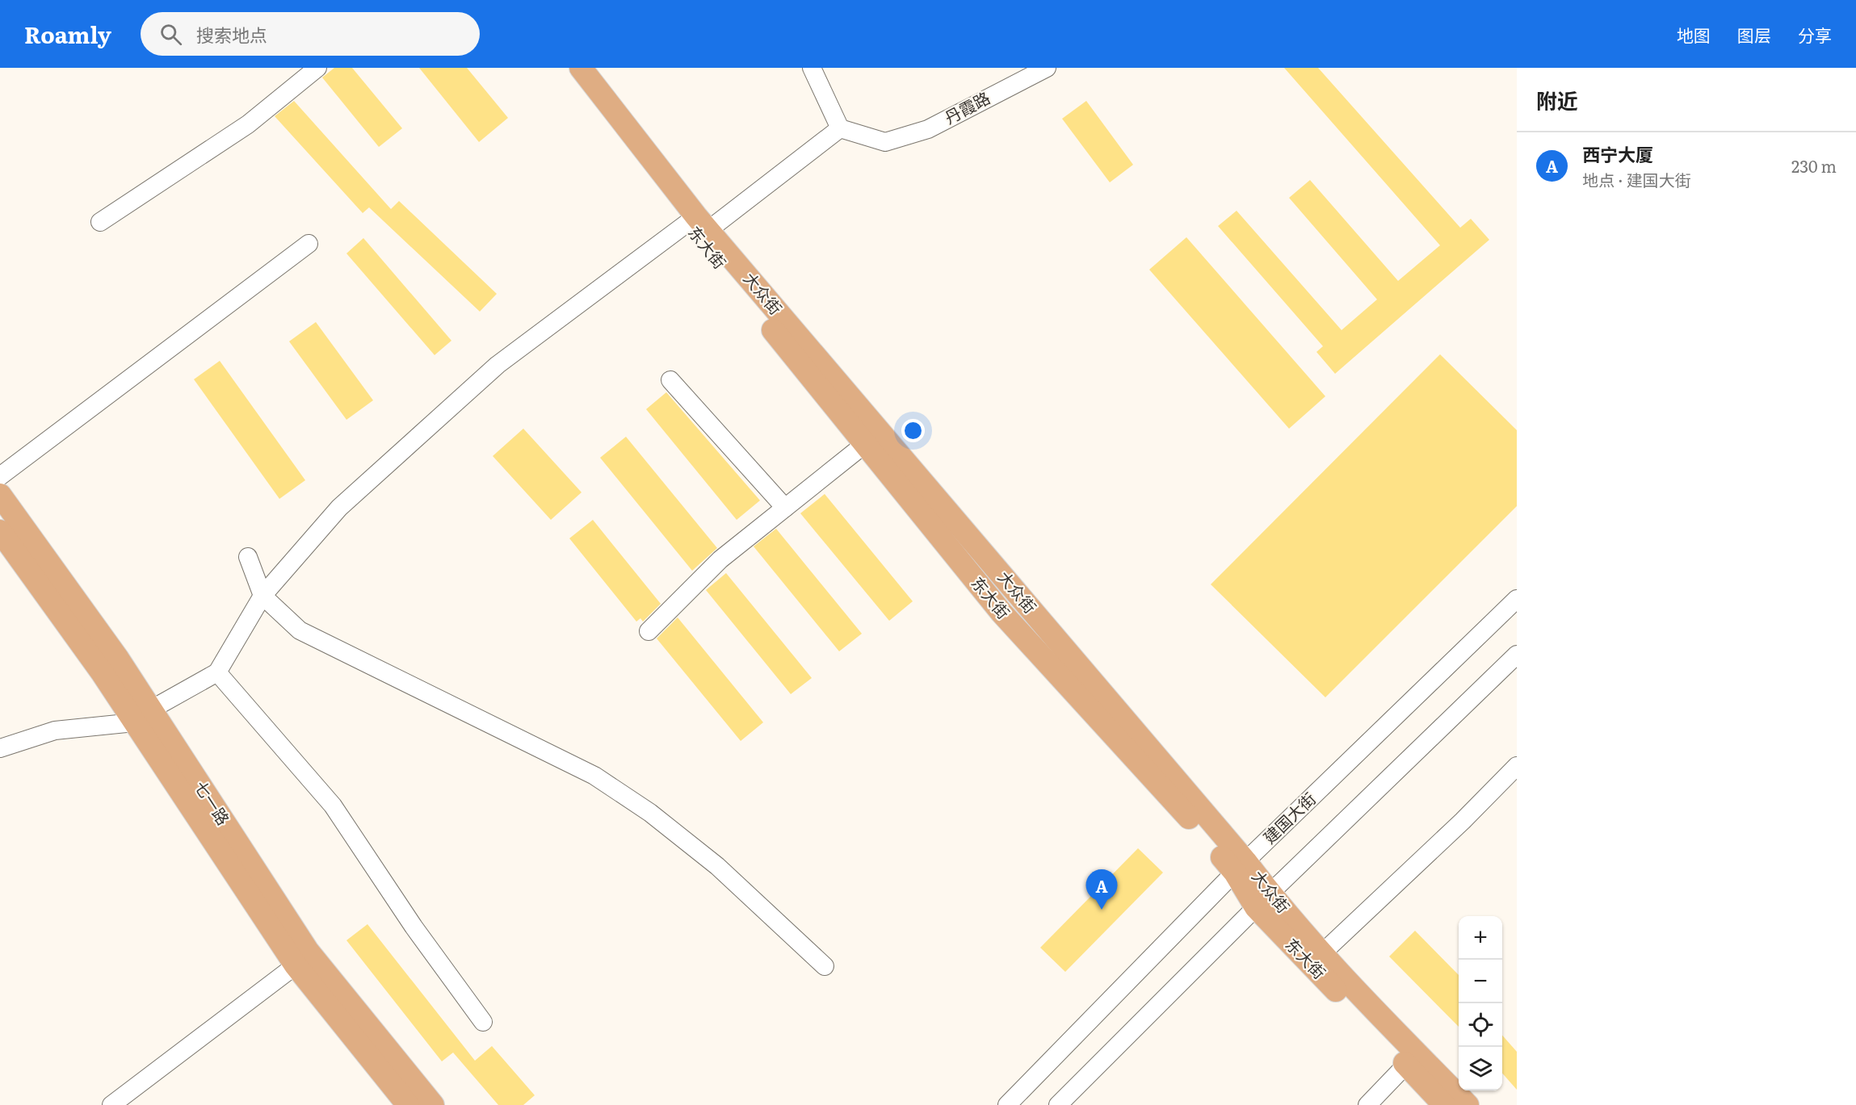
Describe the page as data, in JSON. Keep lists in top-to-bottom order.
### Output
{
  "streets": {
    "main road": ["东大街", "大众街", "七一路"],
    "street": ["丹霞路", "建国大街"]
  },
  "crossings": [
    ["东大街", "大众街"],
    ["东大街", "建国大街"],
    ["大众街", "建国大街"]
  ],
  "page": {
    "header": "Roamly",
    "search": "搜索地点",
    "nav": ["地图", "图层", "分享"],
    "heading": "附近",
    "list": [
      {
        "mark": "A",
        "name": "西宁大厦",
        "note": "地点 · 建国大街",
        "value": "230 m"
      }
    ],
    "pins": "A",
    "map_buttons": ["+", "−"]
  }
}
